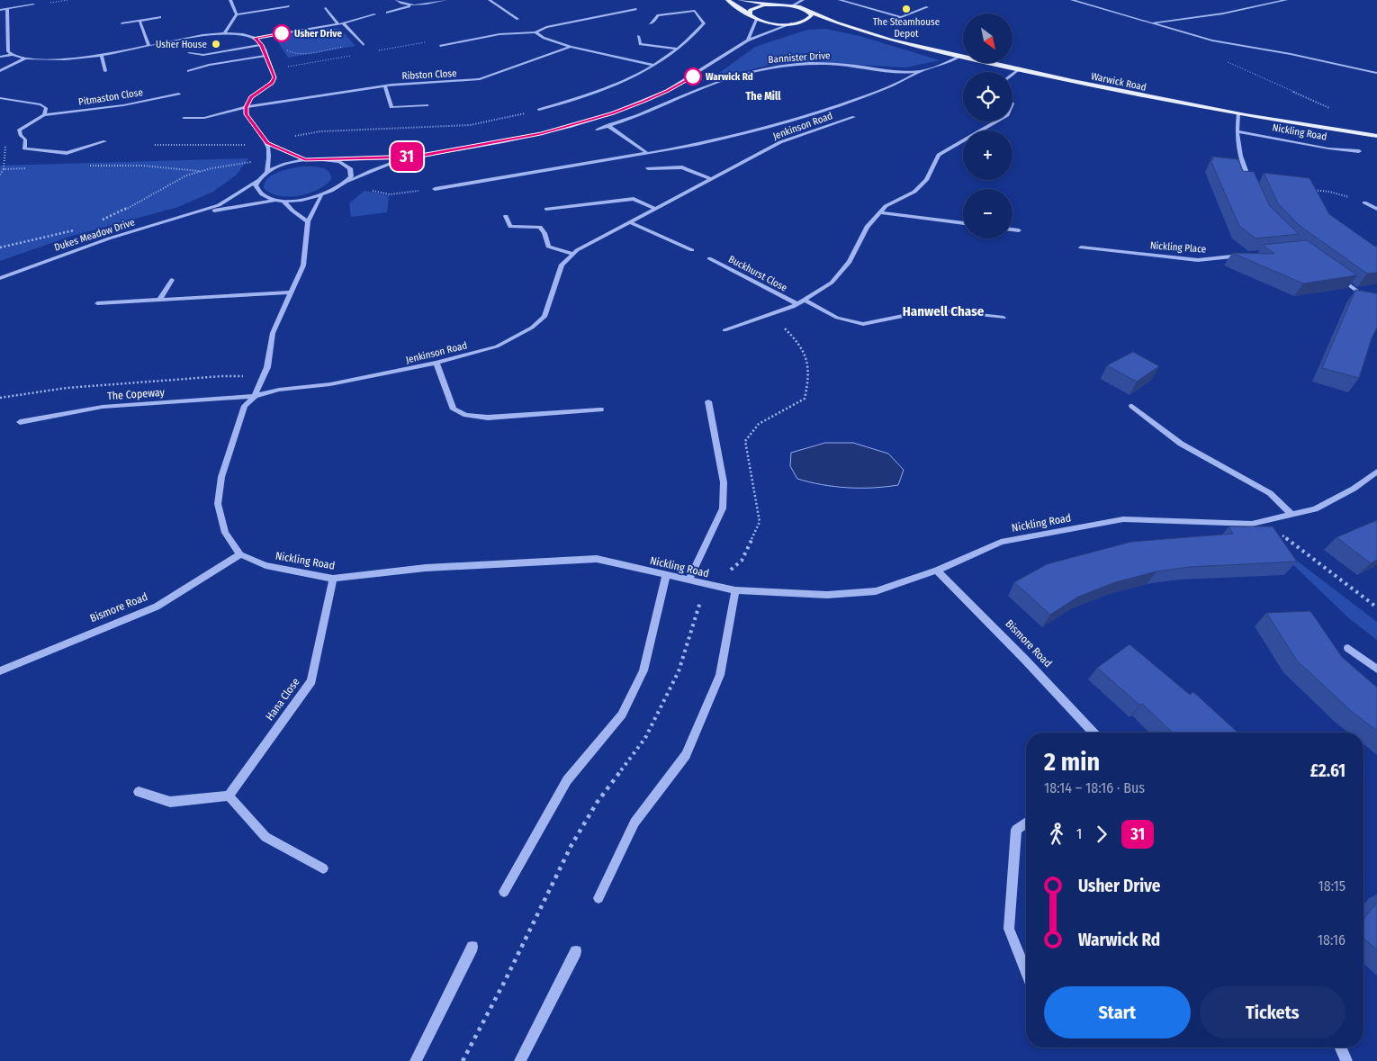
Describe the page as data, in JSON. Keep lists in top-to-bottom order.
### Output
{
  "streets": {
    "main road": ["Warwick Road"],
    "street": [
      "Bannister Drive",
      "Ribston Close",
      "Pitmaston Close",
      "Jenkinson Road",
      "Nickling Road",
      "Dukes Meadow Drive",
      "Nickling Place",
      "Buckhurst Close",
      "The Copeway",
      "Bismore Road",
      "Hana Close"
    ]
  },
  "crossings": [
    ["Bannister Drive", "Warwick Road"],
    ["Jenkinson Road", "The Copeway"],
    ["Nickling Road", "Bismore Road"],
    ["Nickling Road", "Hana Close"]
  ],
  "districts": ["The Mill", "Hanwell Chase"],
  "places": [
    "The Steamhouse Depot",
    "Usher Drive",
    "Usher House",
    "Warwick Rd"
  ],
  "lines": ["bus line 31"],
  "north": "bottom right",
  "page": {
    "on_map": "31",
    "map_buttons": ["+", "−"],
    "heading": ["2 min", "18:14 – 18:16 · Bus", "£2.61"],
    "legs": ["1", "31"],
    "list": [
      {
        "name": "Usher Drive",
        "value": "18:15"
      },
      {
        "name": "Warwick Rd",
        "value": "18:16"
      }
    ],
    "buttons": ["Start", "Tickets"]
  }
}
